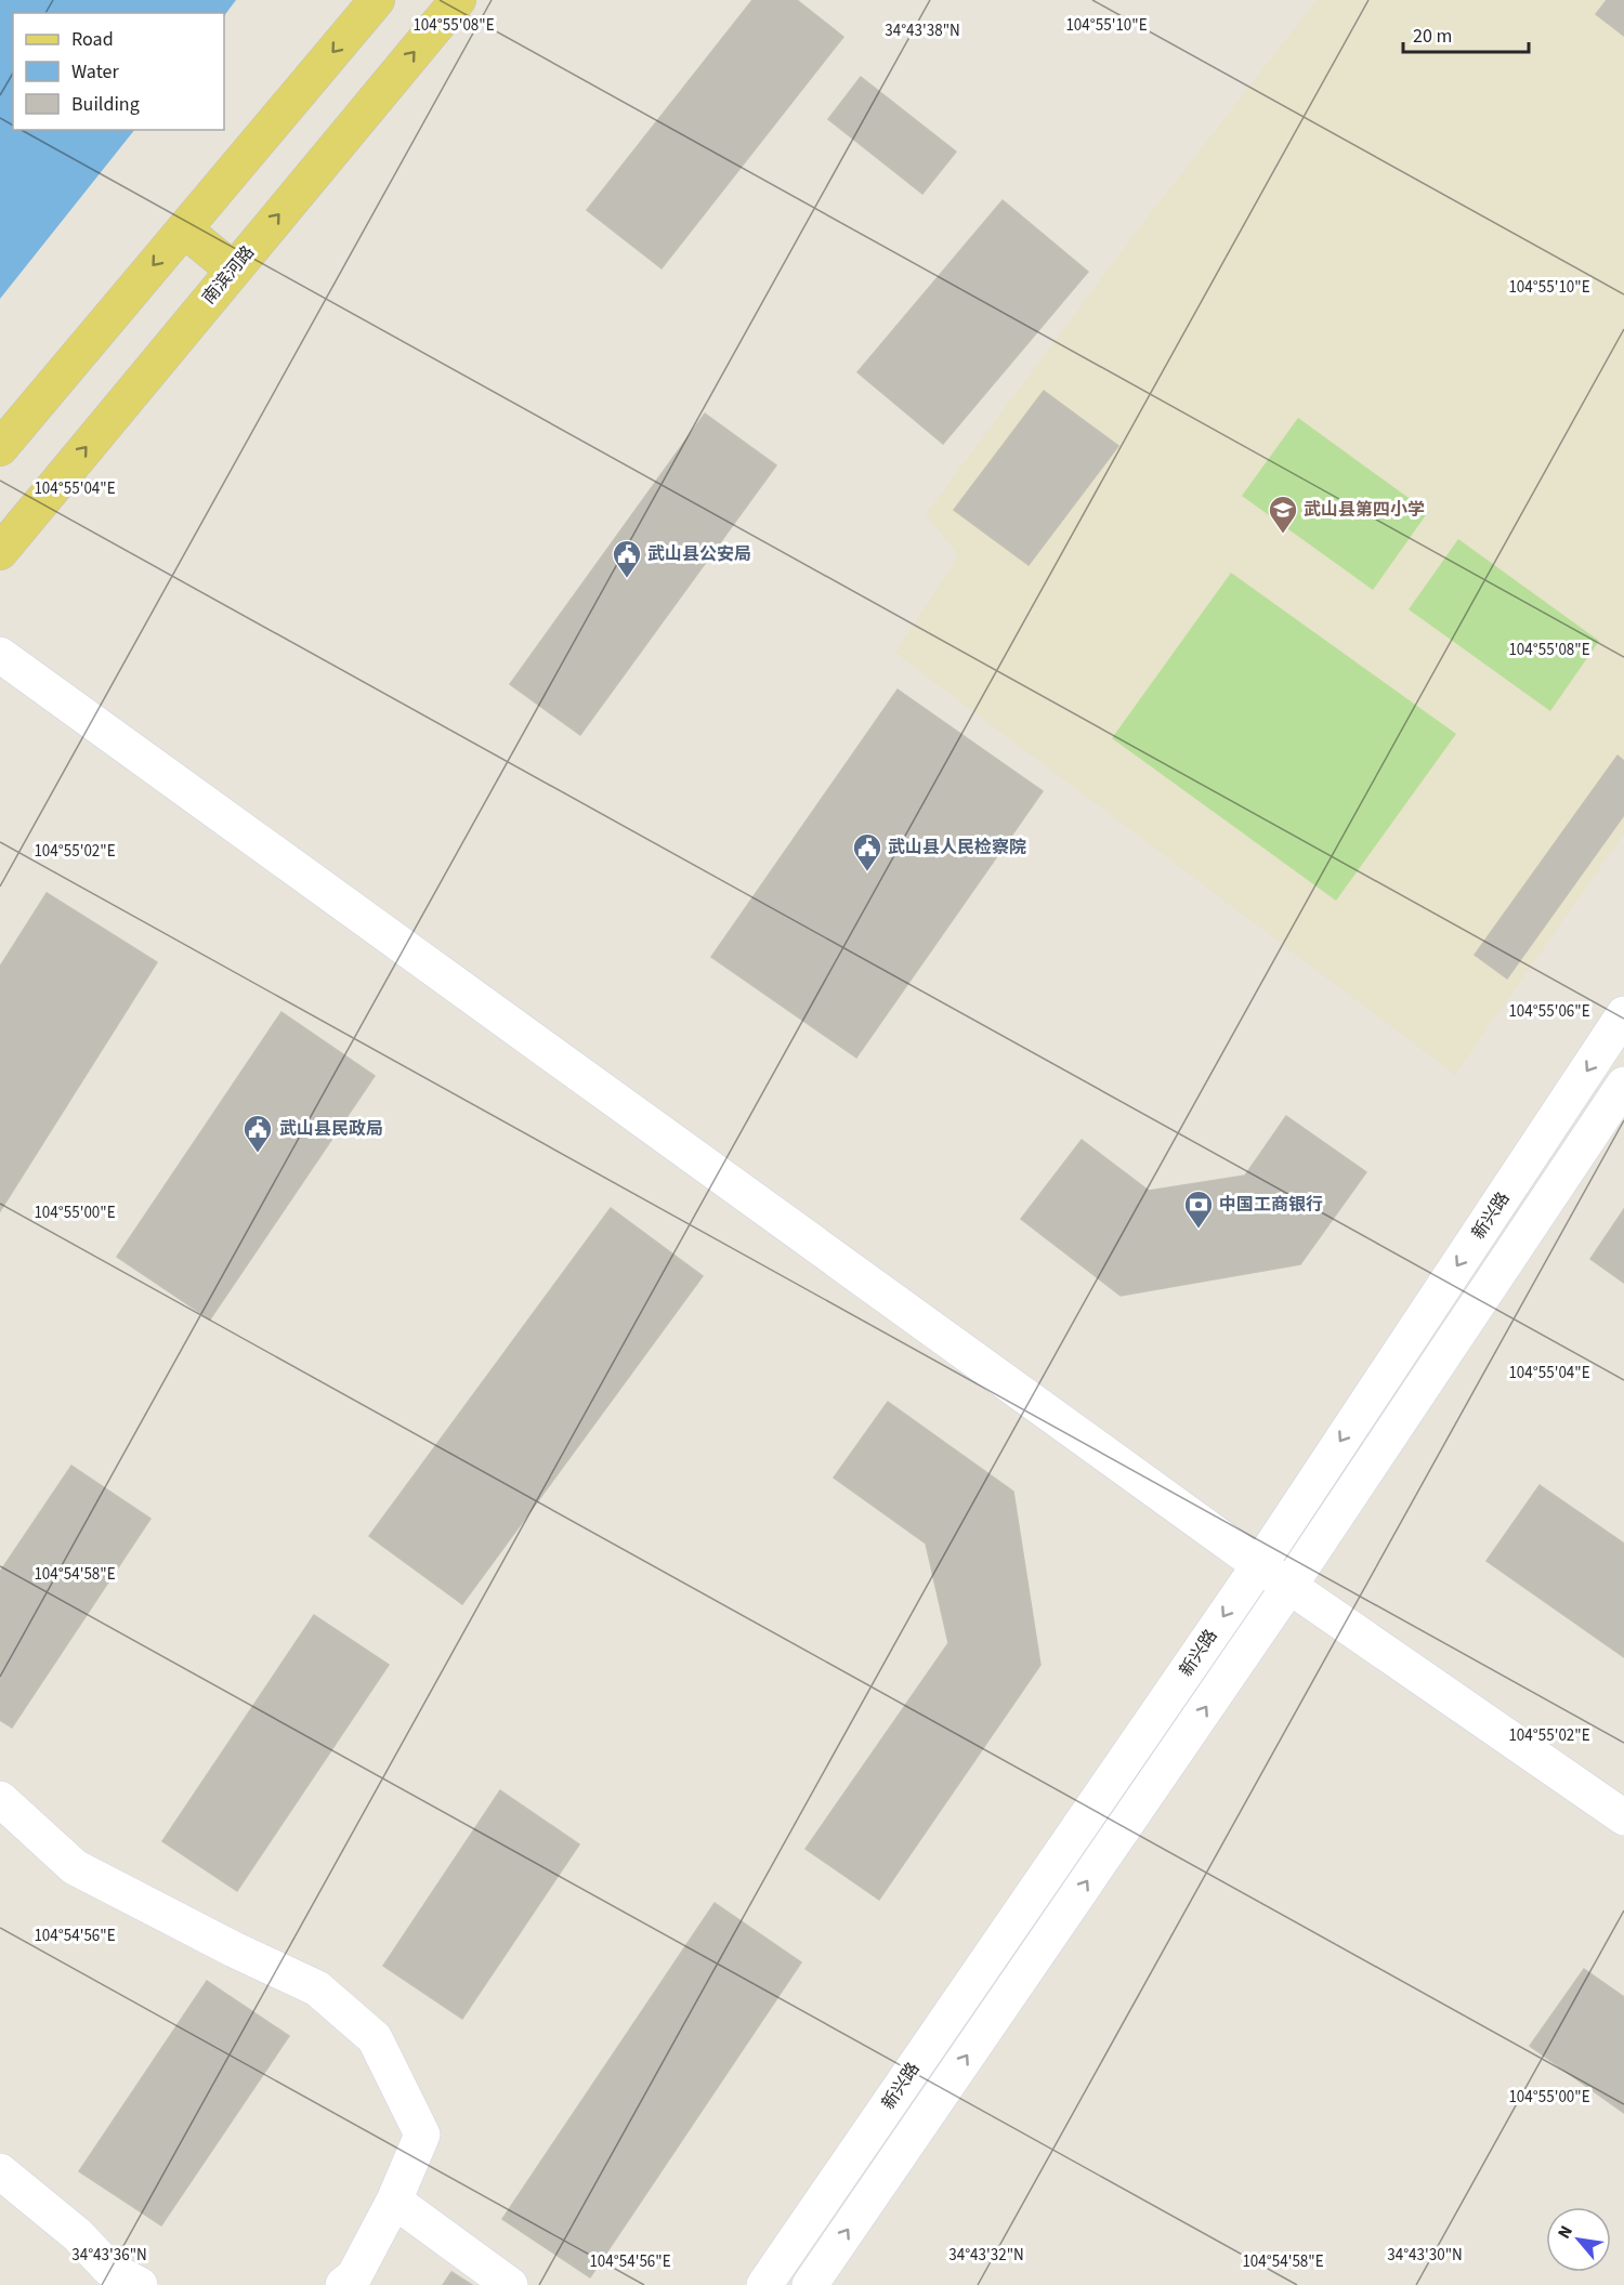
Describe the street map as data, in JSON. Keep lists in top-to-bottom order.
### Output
{
  "streets": {
    "main road": ["南滨河路"],
    "street": ["新兴路"]
  },
  "places": {
    "school or university": ["武山县第四小学"],
    "public building": ["武山县公安局", "武山县人民检察院", "武山县民政局"],
    "bank": ["中国工商银行"]
  },
  "legend": ["Road", "Water", "Building"],
  "scale_bar": "20 m",
  "north": "top left",
  "coordinates": [
    "104°55'08\"E",
    "104°55'10\"E",
    "34°43'38\"N",
    "104°55'04\"E",
    "104°55'02\"E",
    "104°55'06\"E",
    "104°55'00\"E",
    "104°54'58\"E",
    "104°54'56\"E",
    "34°43'36\"N",
    "34°43'32\"N",
    "34°43'30\"N"
  ]
}
